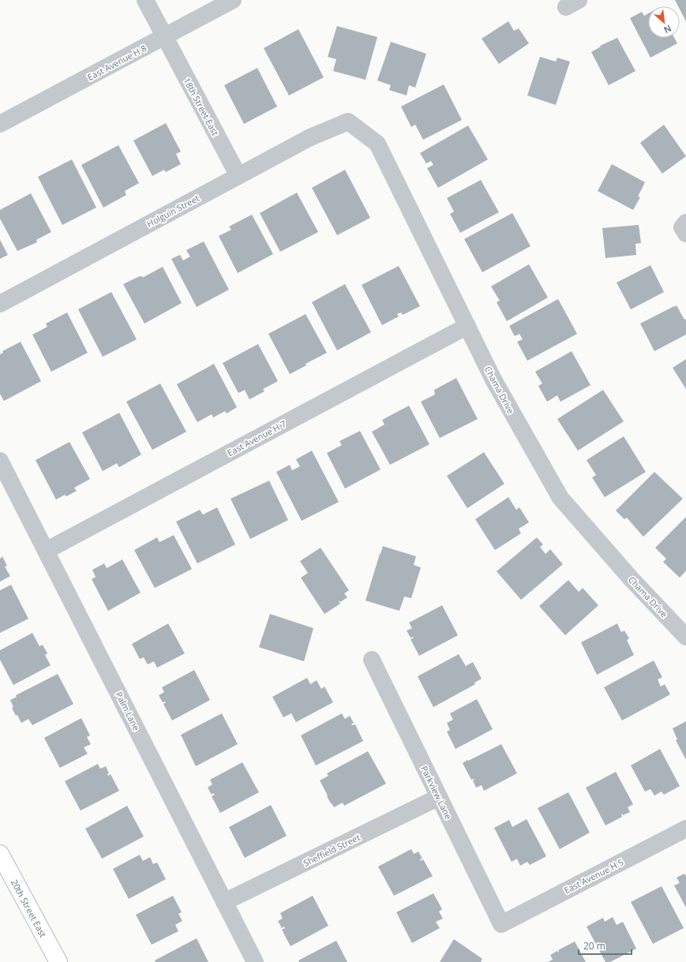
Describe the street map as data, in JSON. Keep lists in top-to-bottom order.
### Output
{
  "streets": {
    "main road": ["20th Street East"],
    "street": [
      "East Avenue H 8",
      "18th Street East",
      "Holguin Street",
      "Chama Drive",
      "East Avenue H 7",
      "Palm Lane",
      "Parkview Lane",
      "Sheffield Street",
      "East Avenue H 5"
    ]
  },
  "crossings": [
    ["East Avenue H 8", "18th Street East"],
    ["18th Street East", "Holguin Street"],
    ["Holguin Street", "Chama Drive"],
    ["Chama Drive", "East Avenue H 7"],
    ["East Avenue H 7", "Palm Lane"],
    ["Palm Lane", "Sheffield Street"],
    ["Parkview Lane", "Sheffield Street"],
    ["Parkview Lane", "East Avenue H 5"]
  ],
  "scale_bar": "20 m",
  "north": "bottom right"
}
